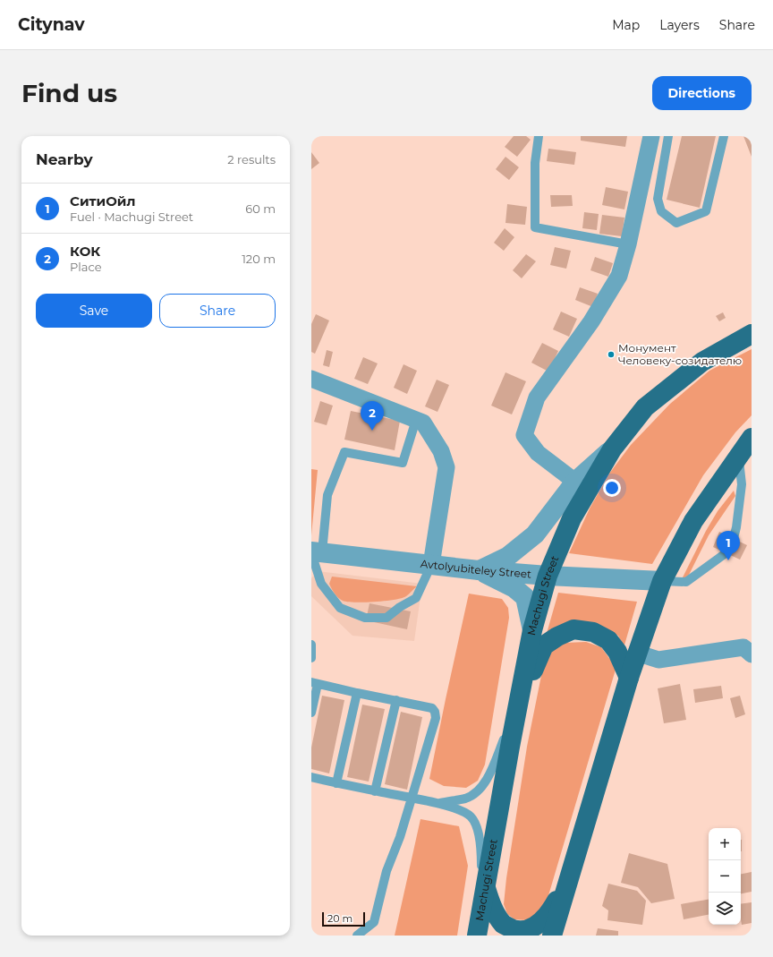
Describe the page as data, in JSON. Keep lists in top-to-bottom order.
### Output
{
  "streets": {
    "main road": ["Machugi Street"],
    "street": ["Avtolyubiteley Street"]
  },
  "crossings": [
    ["Avtolyubiteley Street", "Machugi Street"]
  ],
  "places": ["Монумент Человеку-созидателю"],
  "scale_bar": "20 m",
  "page": {
    "header": "Citynav",
    "nav": ["Map", "Layers", "Share"],
    "buttons": [
      "Directions",
      ["Save", "Share"]
    ],
    "title": "Find us",
    "heading": ["Nearby", "2 results"],
    "list": [
      {
        "mark": "1",
        "name": "СитиОйл",
        "note": "Fuel · Machugi Street",
        "value": "60 m"
      },
      {
        "mark": "2",
        "name": "КОК",
        "note": "Place",
        "value": "120 m"
      }
    ],
    "pins": ["2", "1"],
    "map_buttons": ["+", "−"],
    "scale": "20 m"
  }
}
